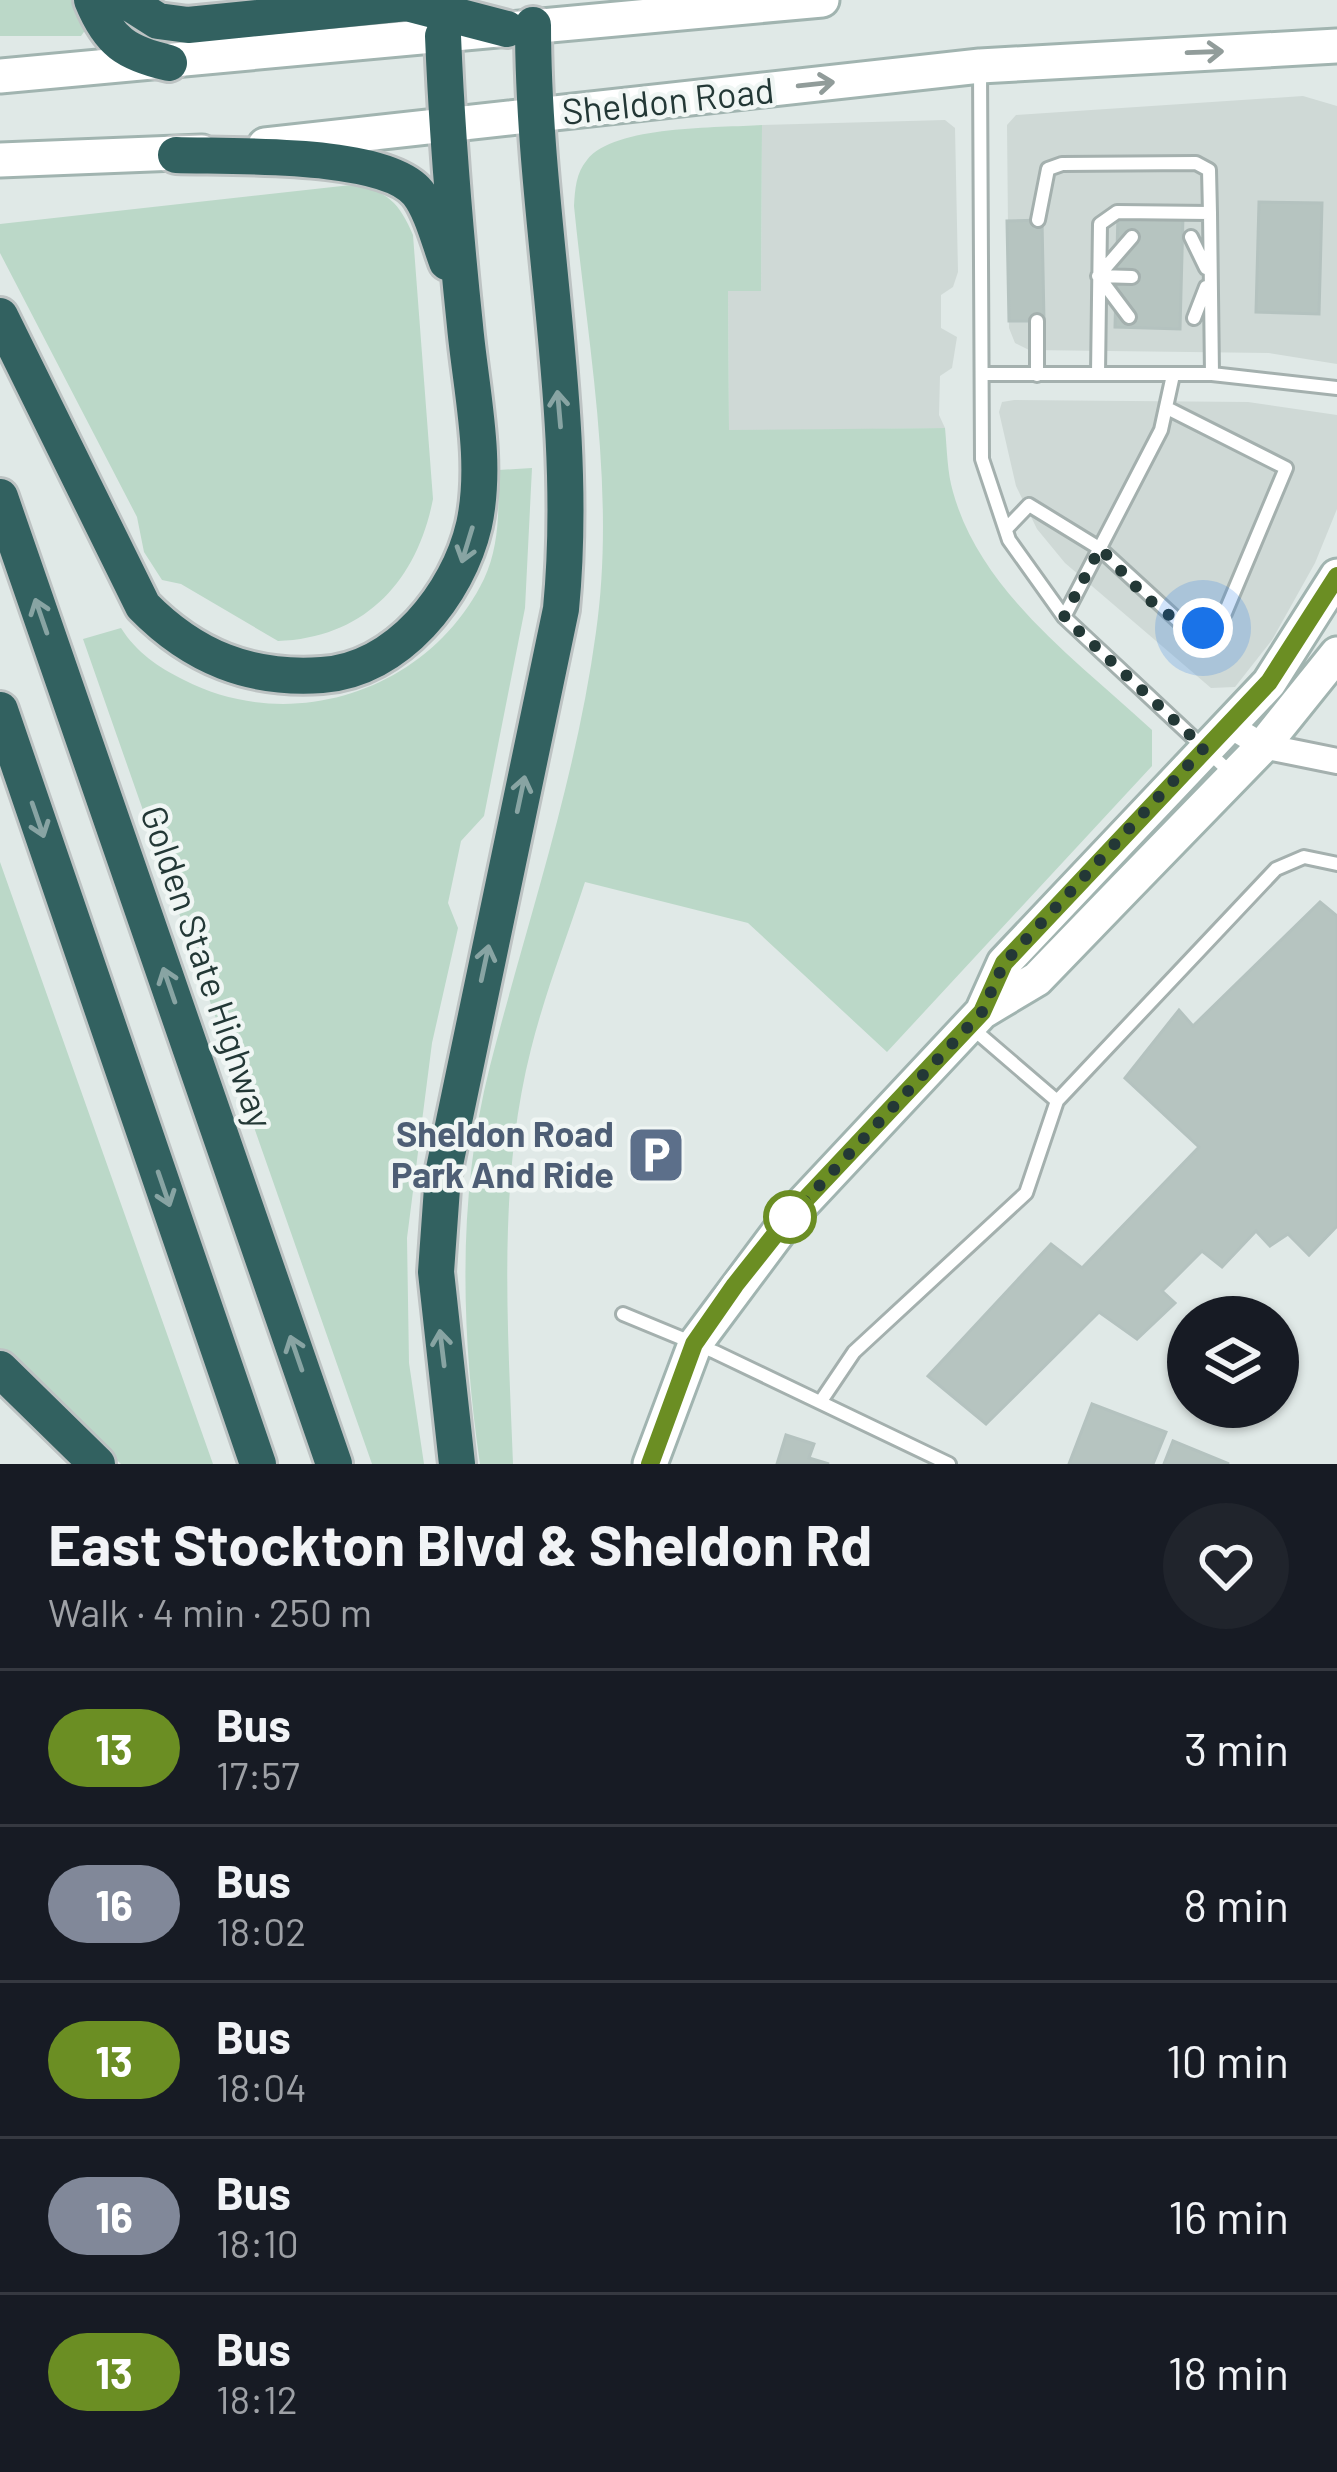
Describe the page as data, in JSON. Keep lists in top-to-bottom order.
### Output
{
  "streets": {
    "highway": ["Golden State Highway"],
    "main road": ["Sheldon Road"]
  },
  "places": {
    "parking": ["Sheldon Road Park And Ride"]
  },
  "lines": ["bus line 13"],
  "page": {
    "heading": ["East Stockton Blvd & Sheldon Rd", "Walk · 4 min · 250 m"],
    "list": [
      {
        "mark": "13",
        "name": "Bus",
        "note": "17:57",
        "value": "3 min"
      },
      {
        "mark": "16",
        "name": "Bus",
        "note": "18:02",
        "value": "8 min"
      },
      {
        "mark": "13",
        "name": "Bus",
        "note": "18:04",
        "value": "10 min"
      },
      {
        "mark": "16",
        "name": "Bus",
        "note": "18:10",
        "value": "16 min"
      },
      {
        "mark": "13",
        "name": "Bus",
        "note": "18:12",
        "value": "18 min"
      }
    ]
  }
}
